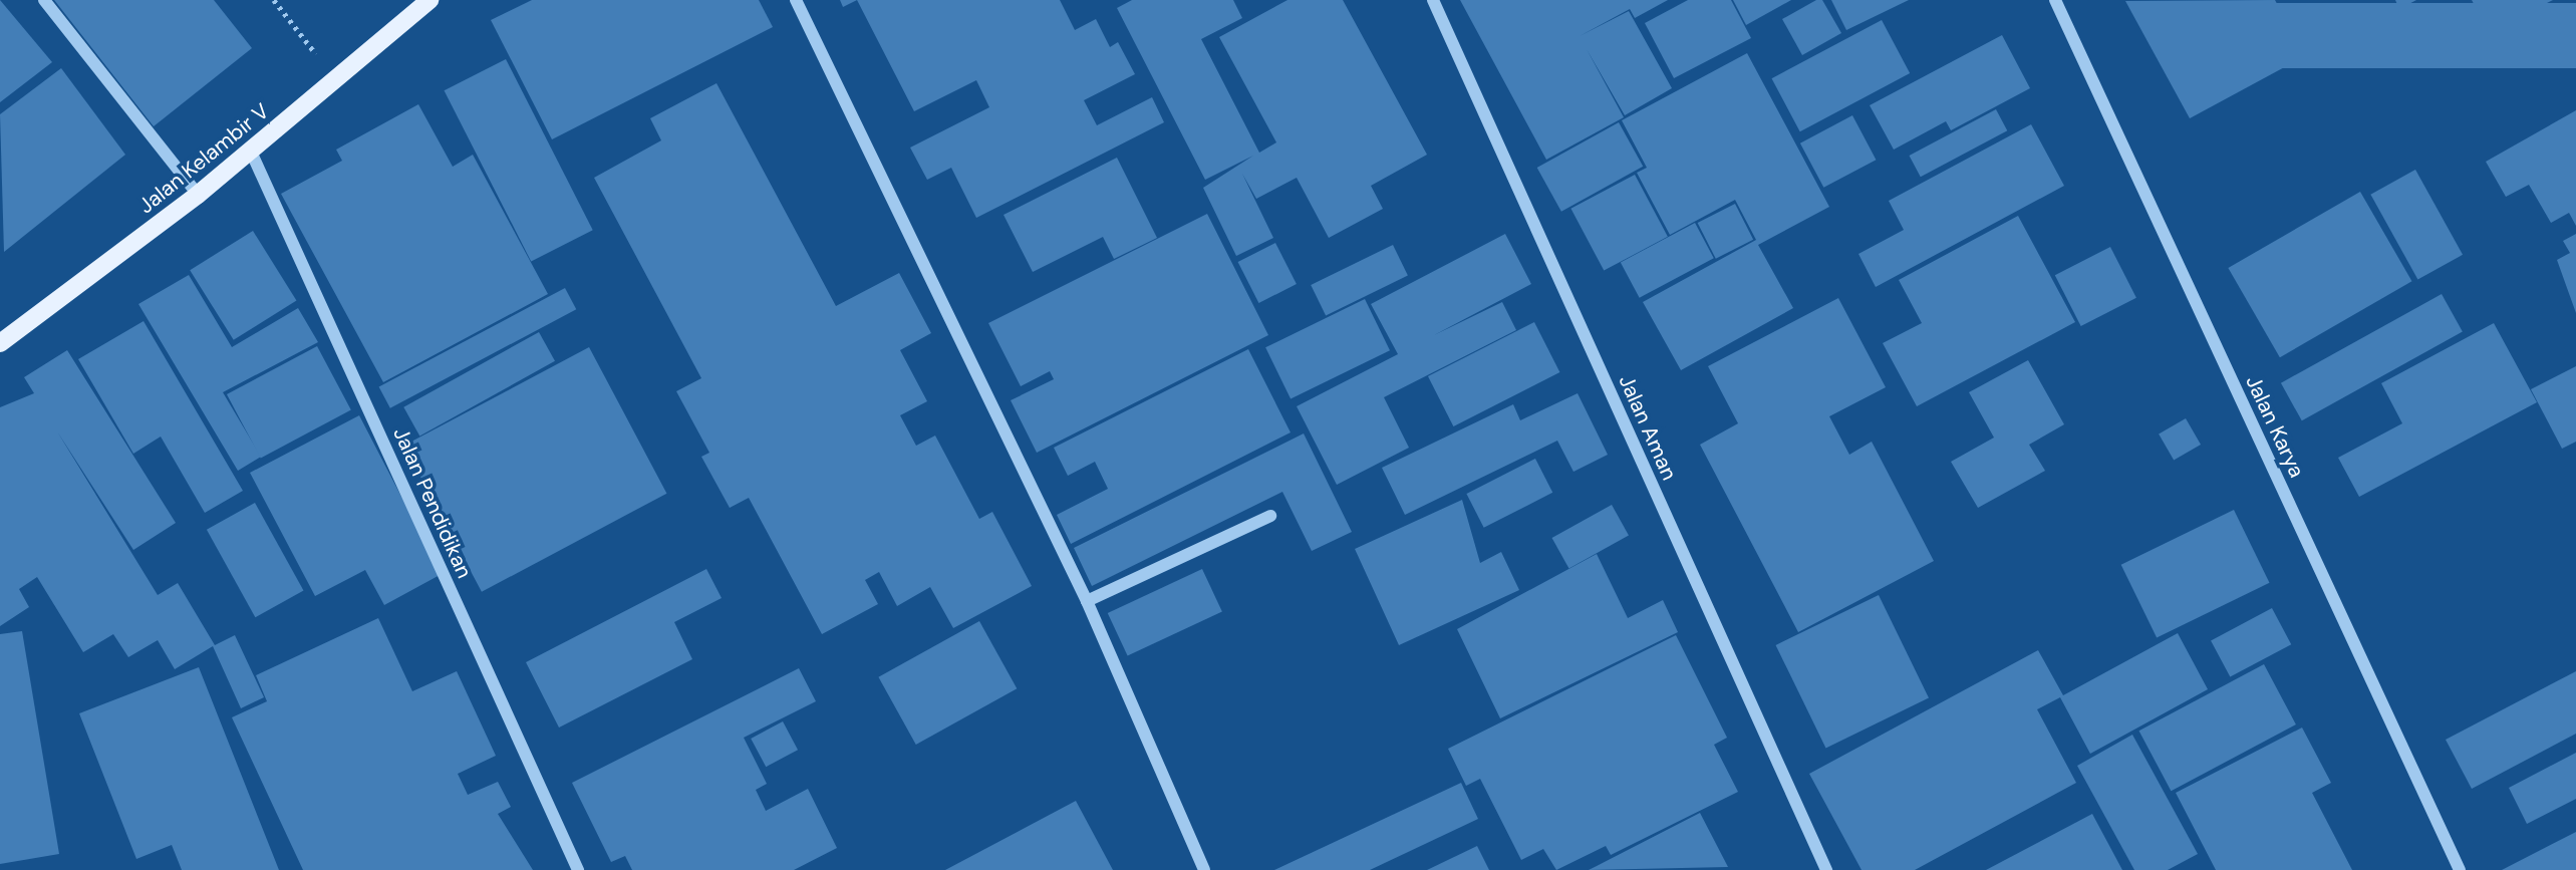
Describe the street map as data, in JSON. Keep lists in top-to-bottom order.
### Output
{
  "streets": {
    "main road": ["Jalan Kelambir V"],
    "street": ["Jalan Karya", "Jalan Aman", "Jalan Pendidikan"]
  },
  "crossings": [
    ["Jalan Kelambir V", "Jalan Pendidikan"]
  ]
}
